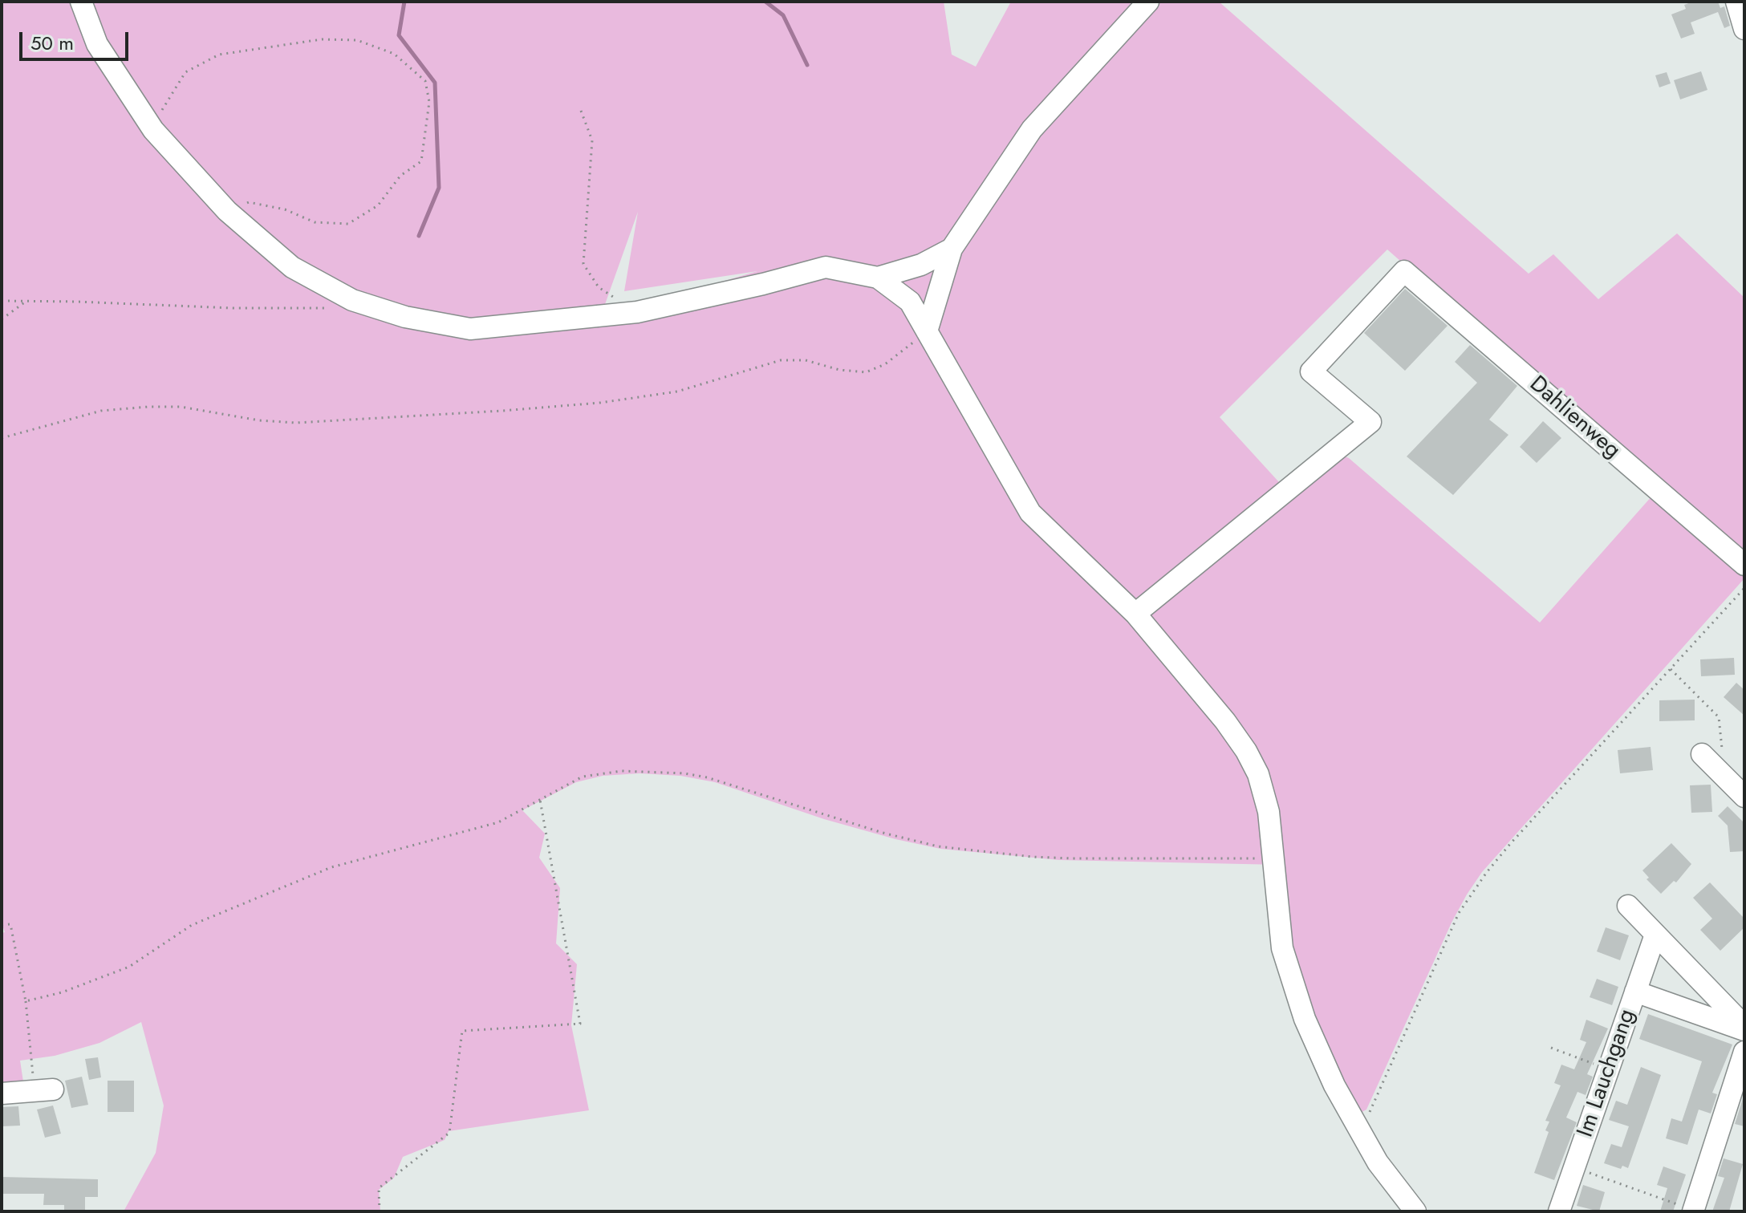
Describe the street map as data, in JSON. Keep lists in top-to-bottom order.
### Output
{
  "streets": {
    "street": ["Dahlienweg", "Im Lauchgang"]
  },
  "scale_bar": "50 m"
}
